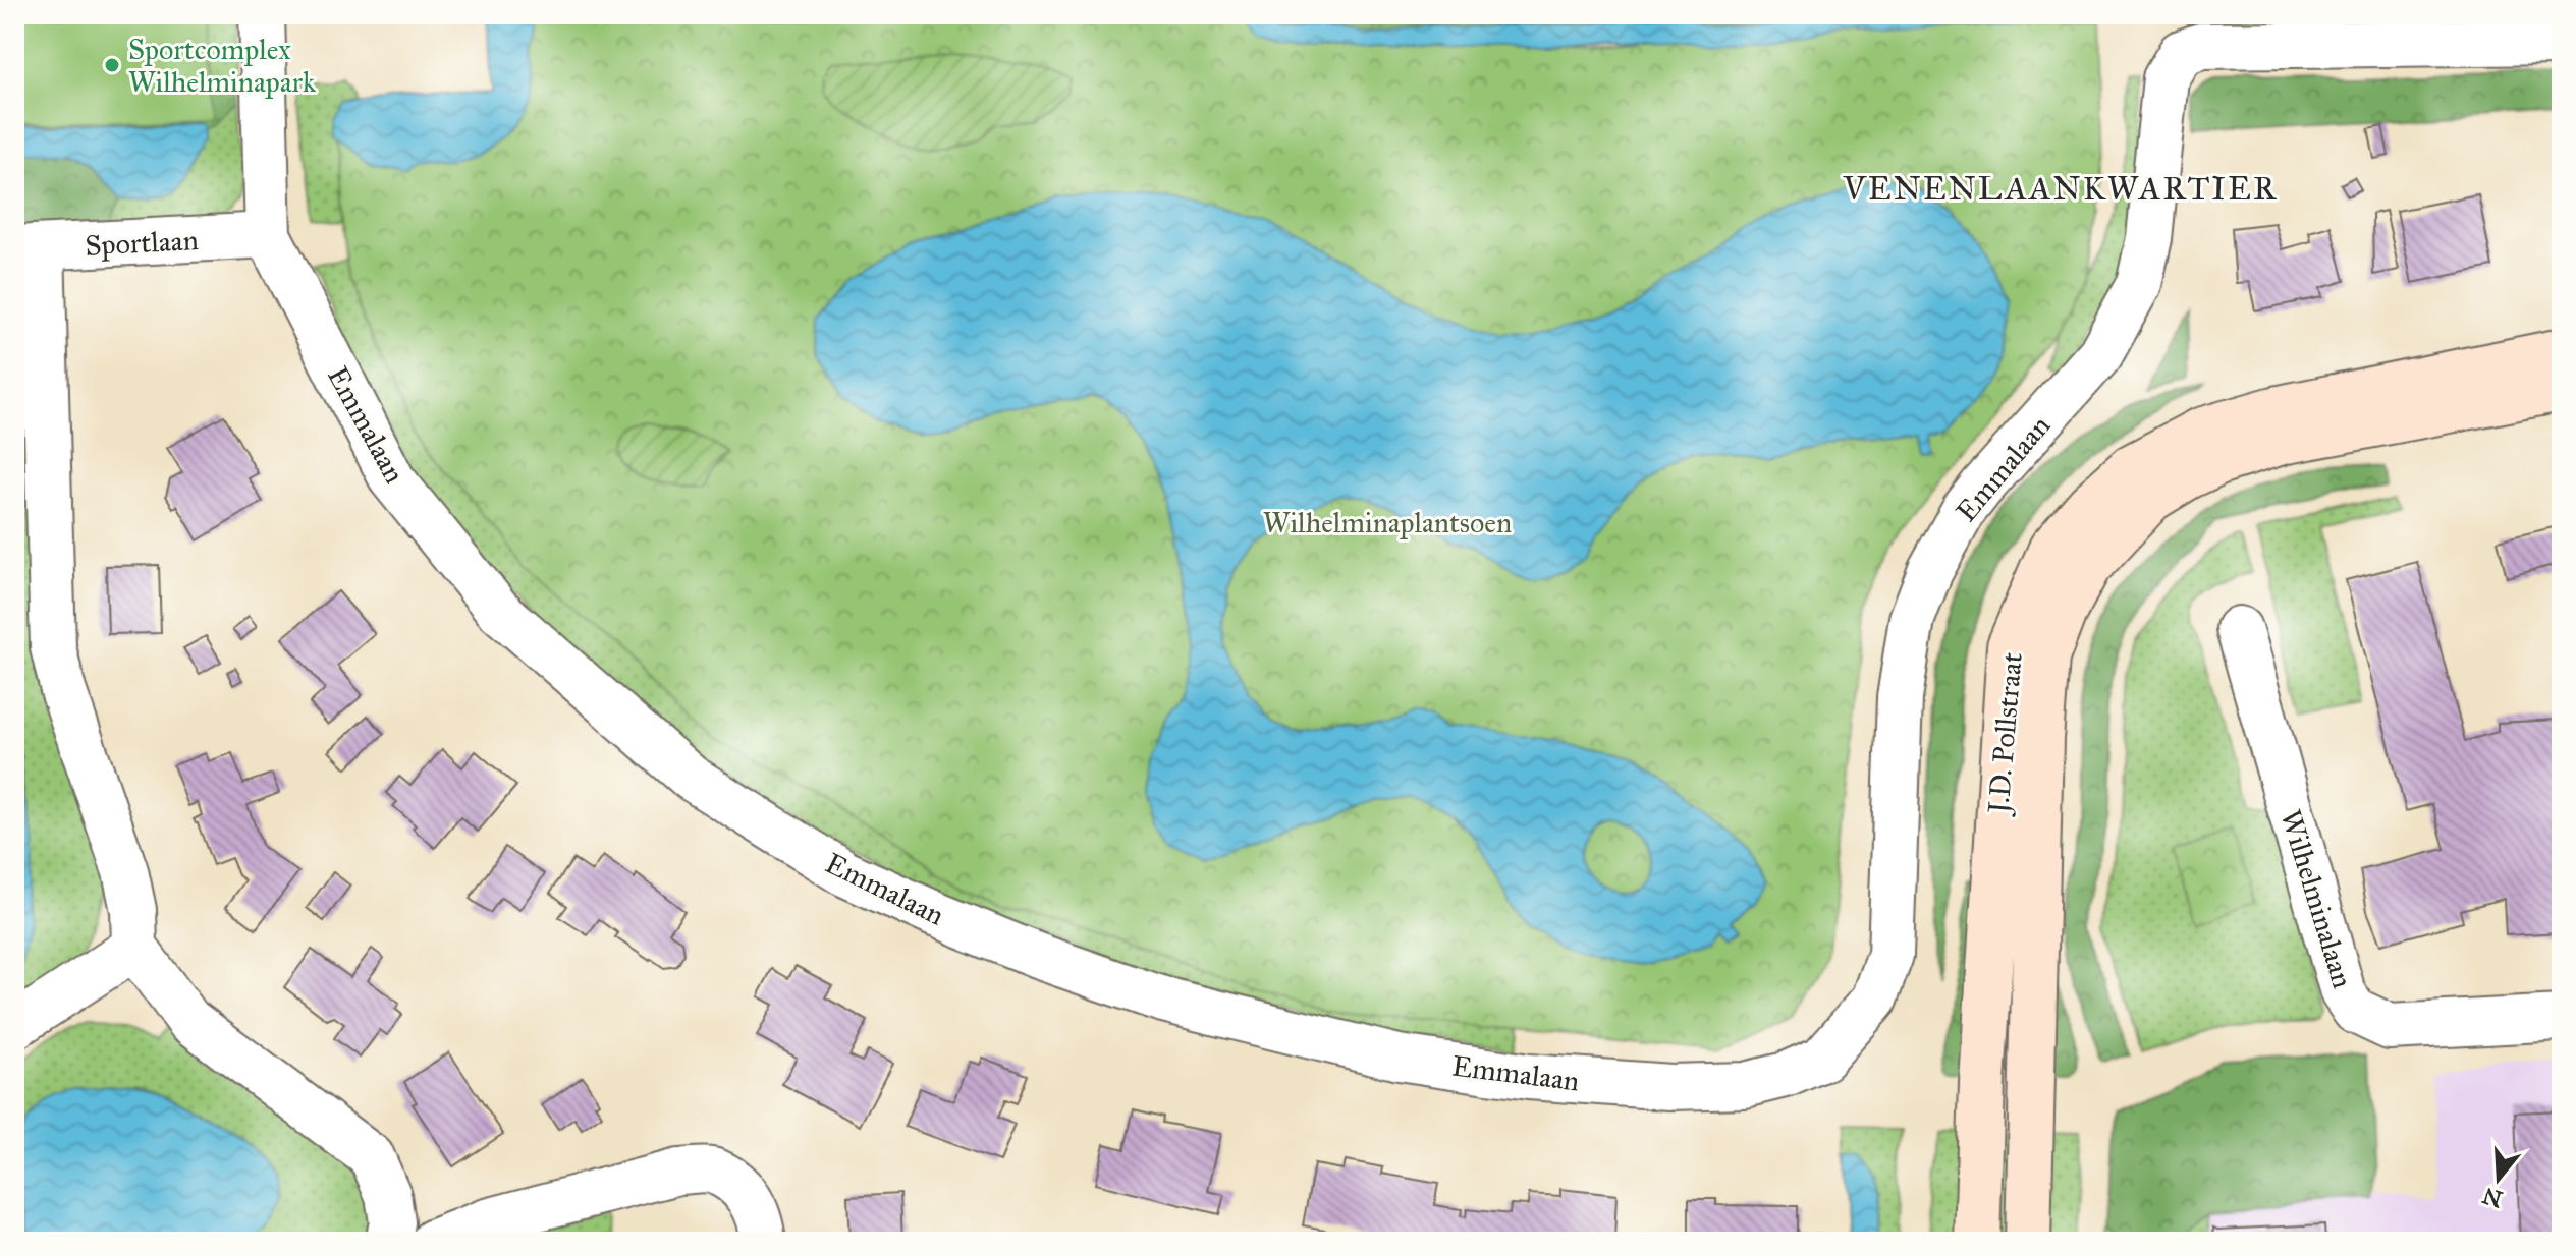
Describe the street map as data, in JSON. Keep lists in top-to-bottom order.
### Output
{
  "streets": {
    "street": [
      "Sportlaan",
      "Emmalaan",
      "J.D. Pollstraat",
      "Wilhelminalaan"
    ]
  },
  "crossings": [
    ["Sportlaan", "Emmalaan"]
  ],
  "districts": ["VENENLAANKWARTIER"],
  "parks": ["Wilhelminaplantsoen"],
  "places": ["Sportcomplex Wilhelminapark"],
  "north": "bottom"
}
